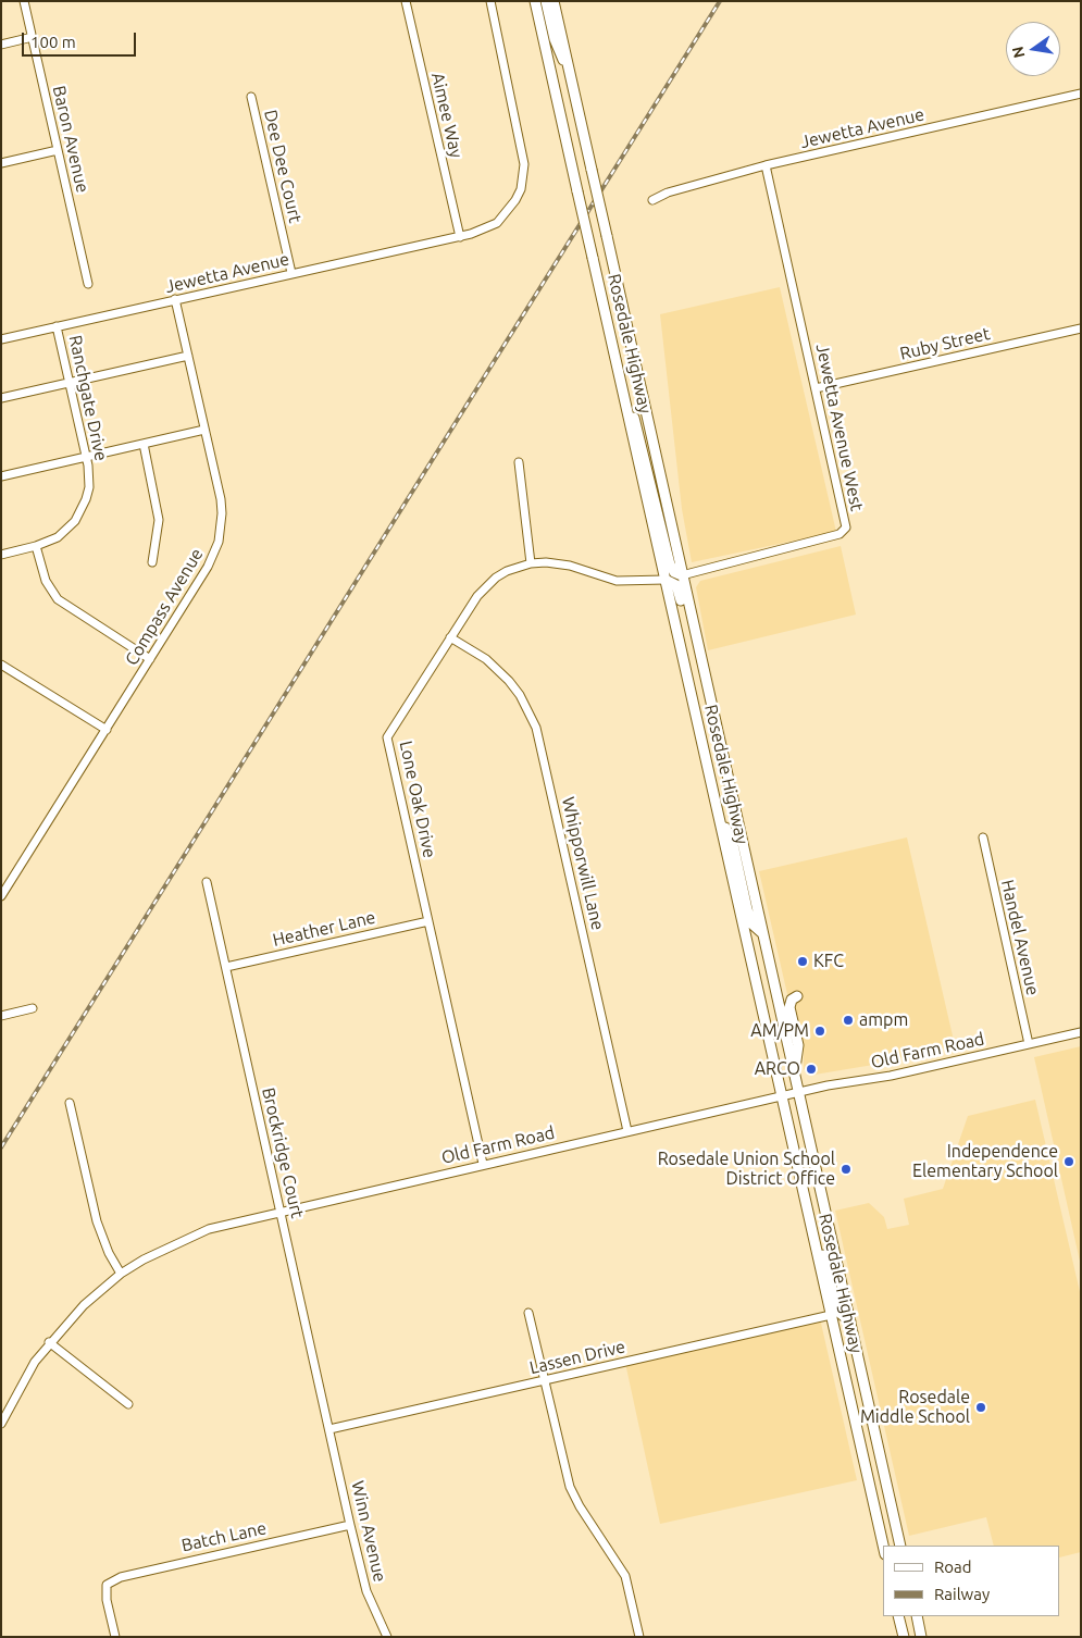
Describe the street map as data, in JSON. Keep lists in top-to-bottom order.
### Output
{
  "streets": {
    "main road": ["Rosedale Highway"],
    "street": [
      "Aimee Way",
      "Jewetta Avenue",
      "Baron Avenue",
      "Dee Dee Court",
      "Ruby Street",
      "Ranchgate Drive",
      "Jewetta Avenue West",
      "Compass Avenue",
      "Lone Oak Drive",
      "Whipporwill Lane",
      "Heather Lane",
      "Handel Avenue",
      "Old Farm Road",
      "Brockridge Court",
      "Lassen Drive",
      "Winn Avenue",
      "Batch Lane"
    ]
  },
  "crossings": [
    ["Aimee Way", "Jewetta Avenue"],
    ["Jewetta Avenue", "Dee Dee Court"],
    ["Jewetta Avenue", "Ranchgate Drive"],
    ["Jewetta Avenue", "Jewetta Avenue West"],
    ["Jewetta Avenue", "Compass Avenue"],
    ["Rosedale Highway", "Jewetta Avenue West"],
    ["Rosedale Highway", "Lone Oak Drive"],
    ["Rosedale Highway", "Old Farm Road"],
    ["Rosedale Highway", "Lassen Drive"],
    ["Ruby Street", "Jewetta Avenue West"],
    ["Lone Oak Drive", "Whipporwill Lane"],
    ["Lone Oak Drive", "Heather Lane"],
    ["Lone Oak Drive", "Old Farm Road"],
    ["Whipporwill Lane", "Old Farm Road"],
    ["Heather Lane", "Brockridge Court"],
    ["Handel Avenue", "Old Farm Road"],
    ["Old Farm Road", "Brockridge Court"],
    ["Brockridge Court", "Lassen Drive"],
    ["Brockridge Court", "Winn Avenue"],
    ["Lassen Drive", "Winn Avenue"],
    ["Winn Avenue", "Batch Lane"]
  ],
  "places": [
    "KFC",
    "ampm",
    "AM/PM",
    "ARCO",
    "Independence Elementary School",
    "Rosedale Union School District Office",
    "Rosedale Middle School"
  ],
  "legend": ["Road", "Railway"],
  "scale_bar": "100 m",
  "north": "left"
}
